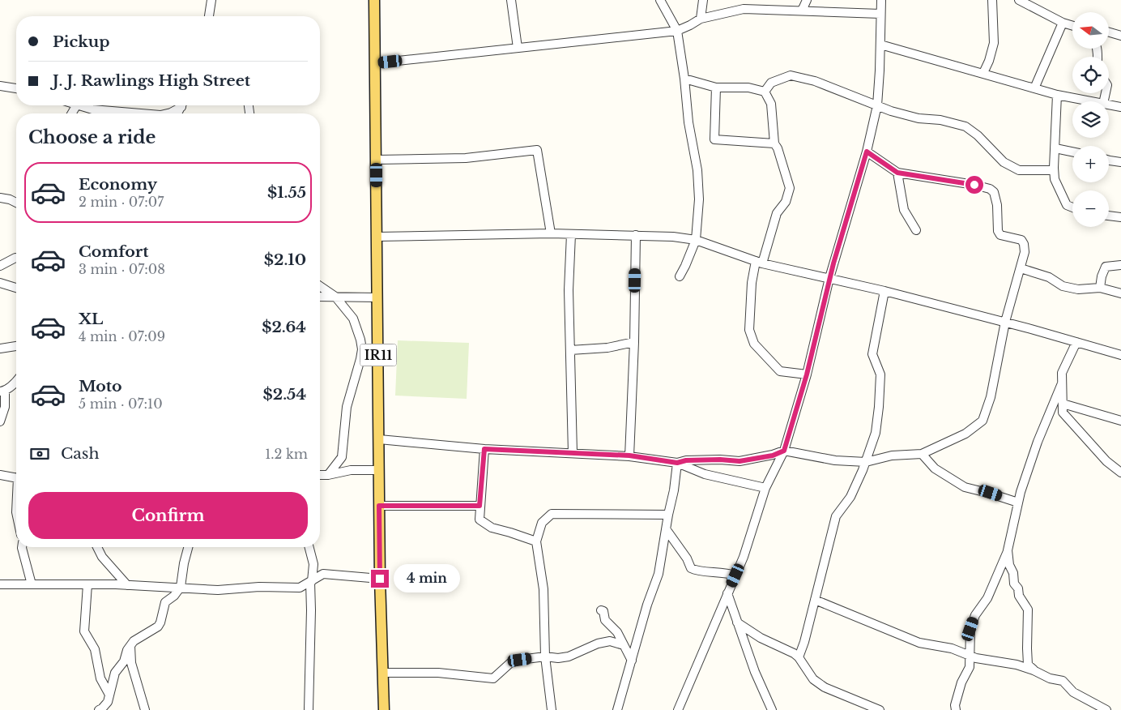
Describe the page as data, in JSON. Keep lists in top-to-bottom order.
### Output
{
  "streets": {
    "main road": ["IR11"]
  },
  "north": "left",
  "page": {
    "map_buttons": ["+", "−"],
    "banner": ["Pickup", "J. J. Rawlings High Street"],
    "heading": "Choose a ride",
    "list": [
      {
        "name": "Economy",
        "note": "2 min · 07:07",
        "value": "$1.55"
      },
      {
        "name": "Comfort",
        "note": "3 min · 07:08",
        "value": "$2.10"
      },
      {
        "name": "XL",
        "note": "4 min · 07:09",
        "value": "$2.64"
      },
      {
        "name": "Moto",
        "note": "5 min · 07:10",
        "value": "$2.54"
      }
    ],
    "pay": ["Cash", "1.2 km"],
    "buttons": "Confirm",
    "bubble": "4 min"
  }
}
